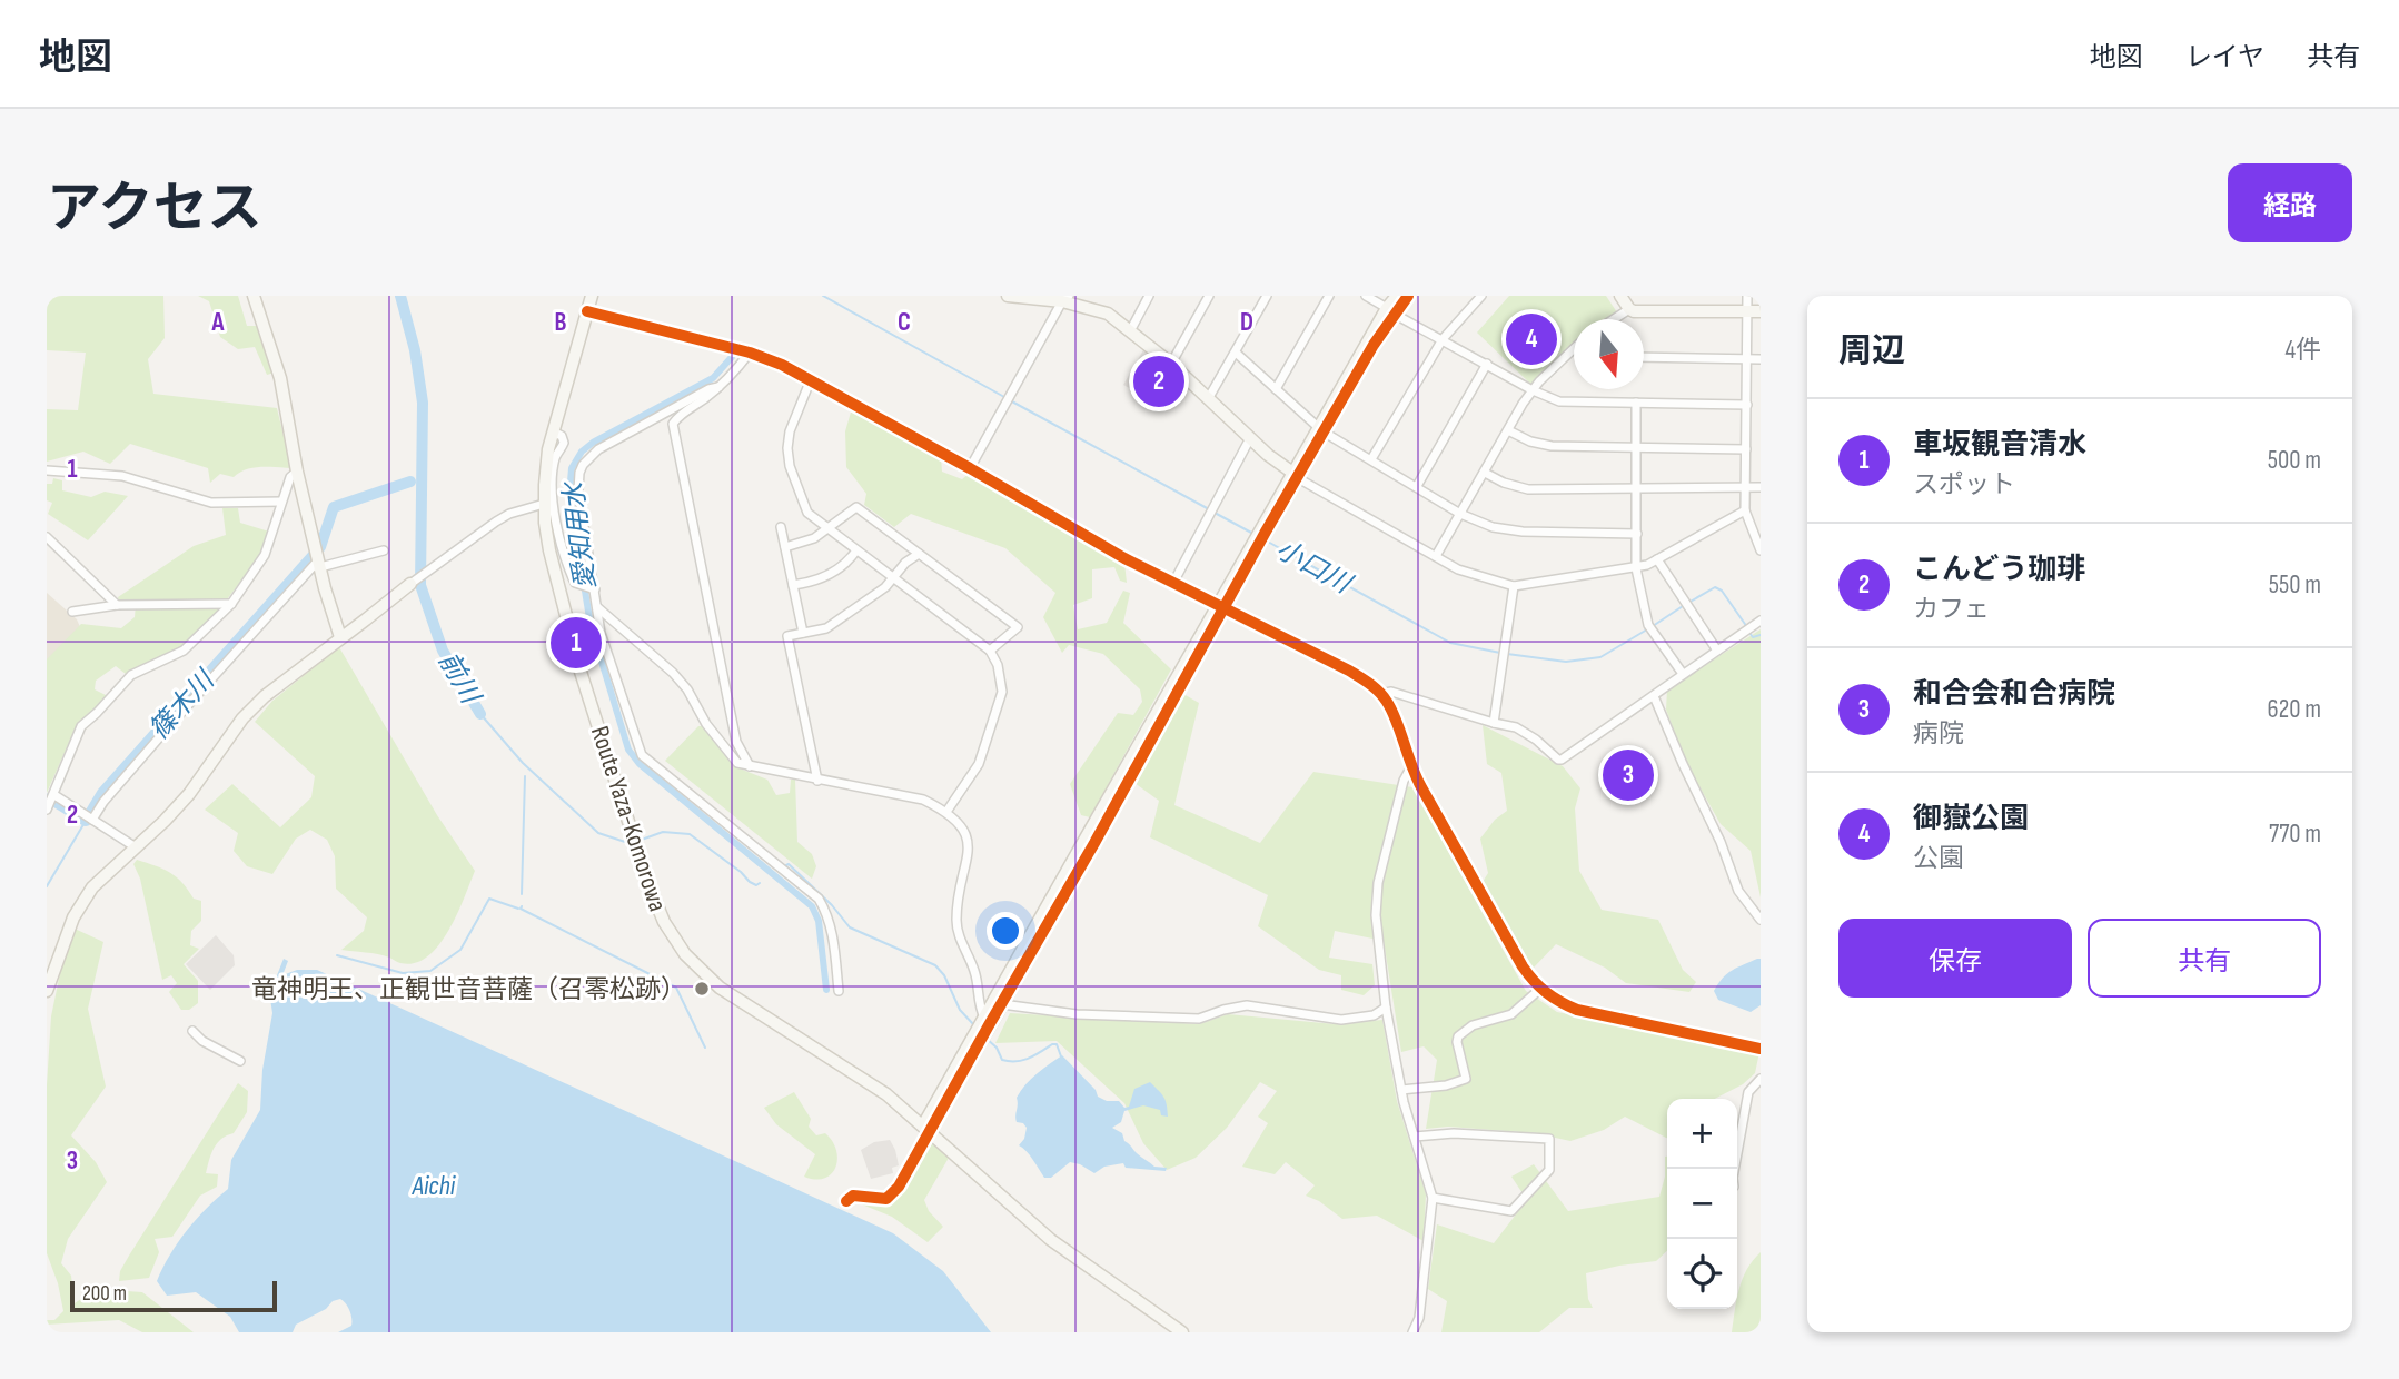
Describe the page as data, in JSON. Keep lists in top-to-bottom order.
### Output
{
  "streets": {
    "street": ["Route Yaza-Komorowa"]
  },
  "water": [
    "愛知用水",
    "小口川",
    "前川",
    "篠木川",
    "Aichi"
  ],
  "places": ["竜神明王、正観世音菩薩（召零松跡）"],
  "scale_bar": "200 m",
  "north": "bottom",
  "page": {
    "header": "地図",
    "nav": ["地図", "レイヤ", "共有"],
    "title": "アクセス",
    "buttons": [
      "経路",
      ["保存", "共有"]
    ],
    "heading": ["周辺", "4件"],
    "pins": [
      "4",
      "2",
      "1",
      "3"
    ],
    "list": [
      {
        "mark": "1",
        "name": "車坂観音清水",
        "note": "スポット",
        "value": "500 m"
      },
      {
        "mark": "2",
        "name": "こんどう珈琲",
        "note": "カフェ",
        "value": "550 m"
      },
      {
        "mark": "3",
        "name": "和合会和合病院",
        "note": "病院",
        "value": "620 m"
      },
      {
        "mark": "4",
        "name": "御嶽公園",
        "note": "公園",
        "value": "770 m"
      }
    ],
    "map_buttons": ["+", "−"],
    "scale": "200 m"
  },
  "grid": {
    "columns": [
      "A",
      "B",
      "C",
      "D"
    ],
    "rows": ["1", "2", "3"]
  }
}
